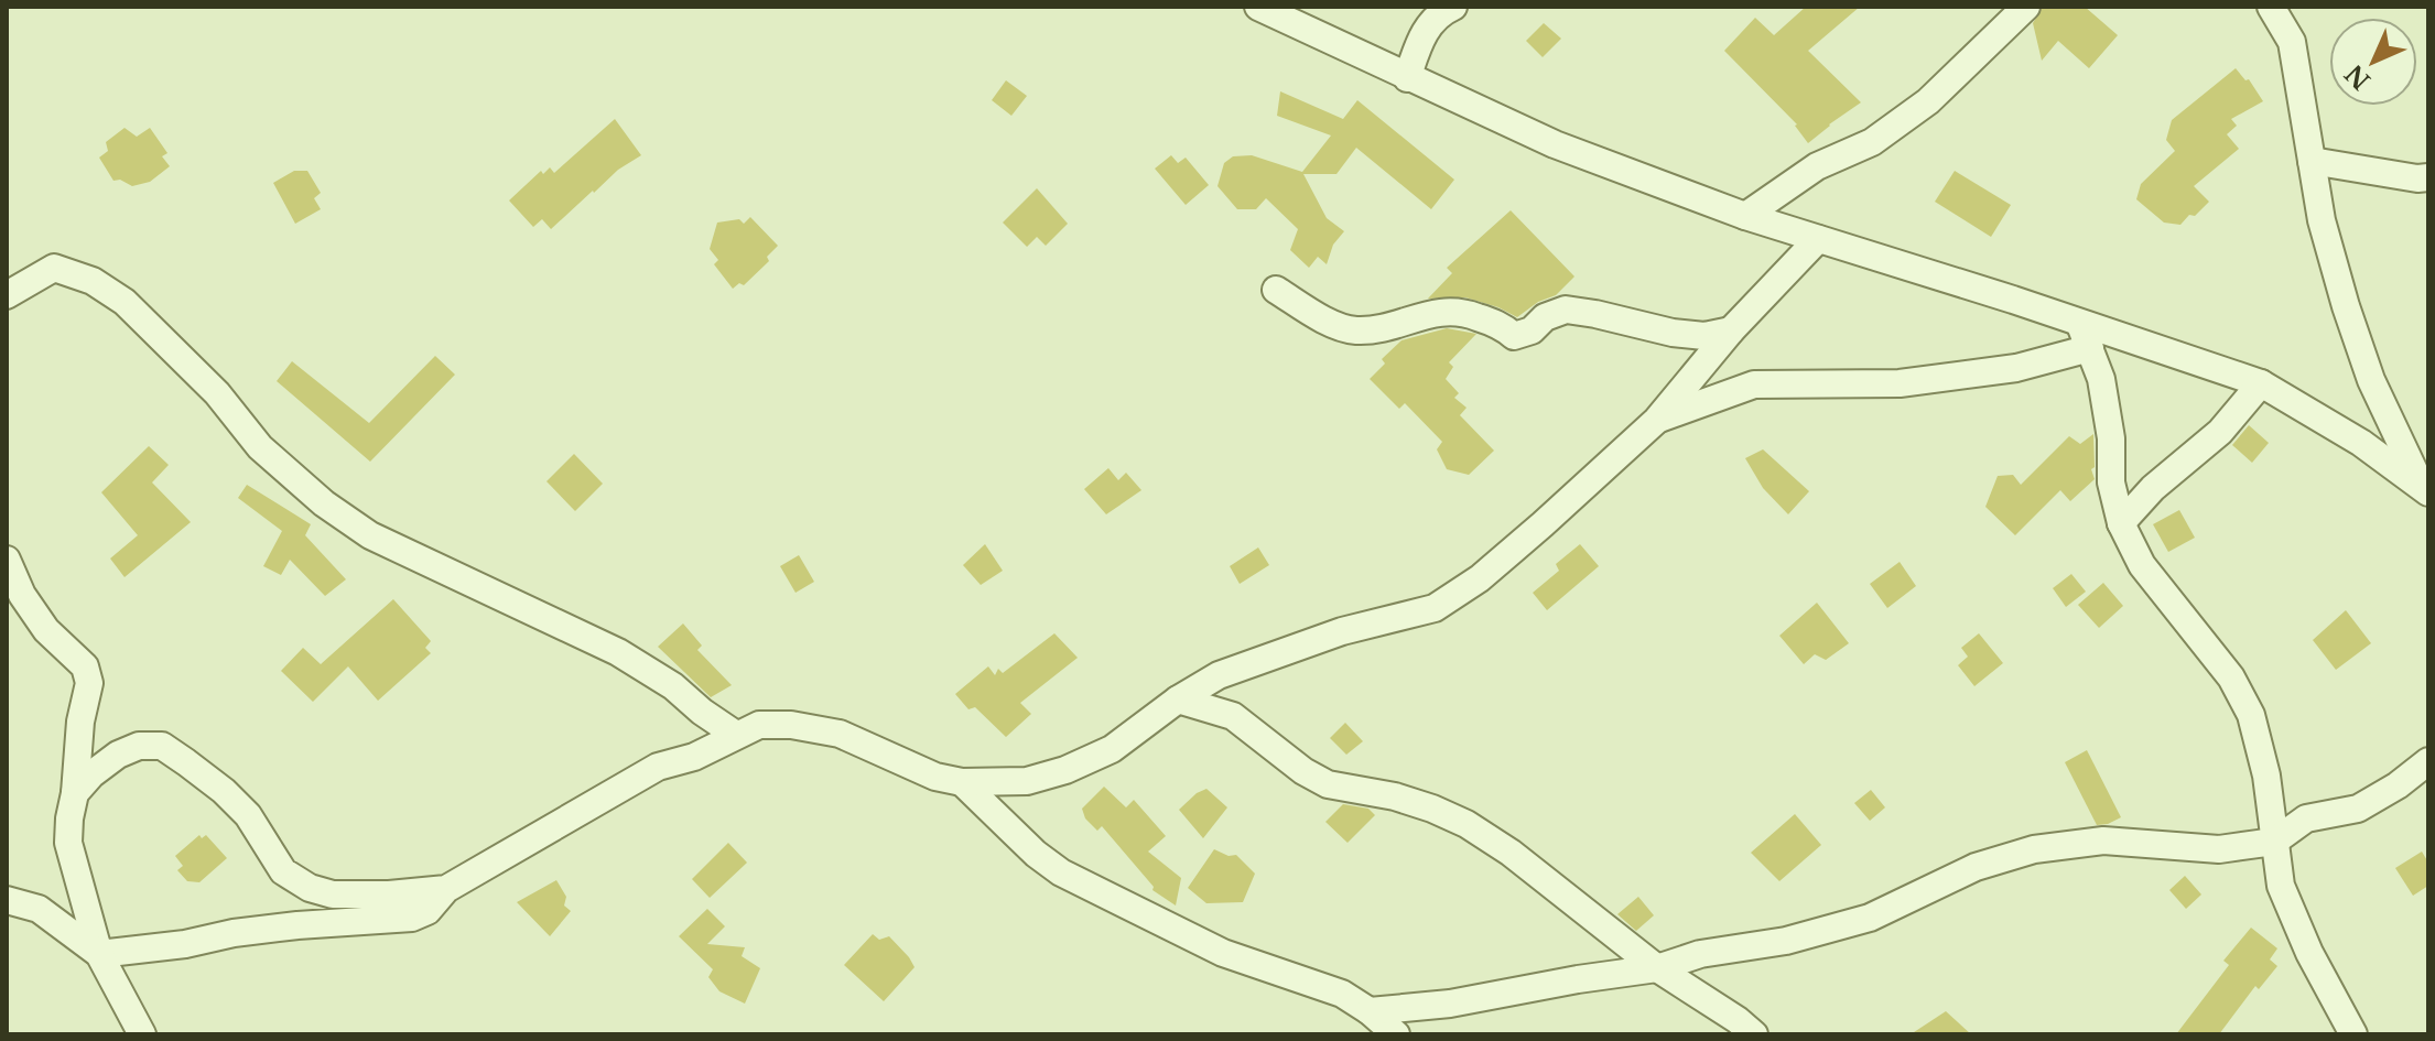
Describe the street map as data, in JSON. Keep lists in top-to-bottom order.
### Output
{
  "north": "bottom left"
}
